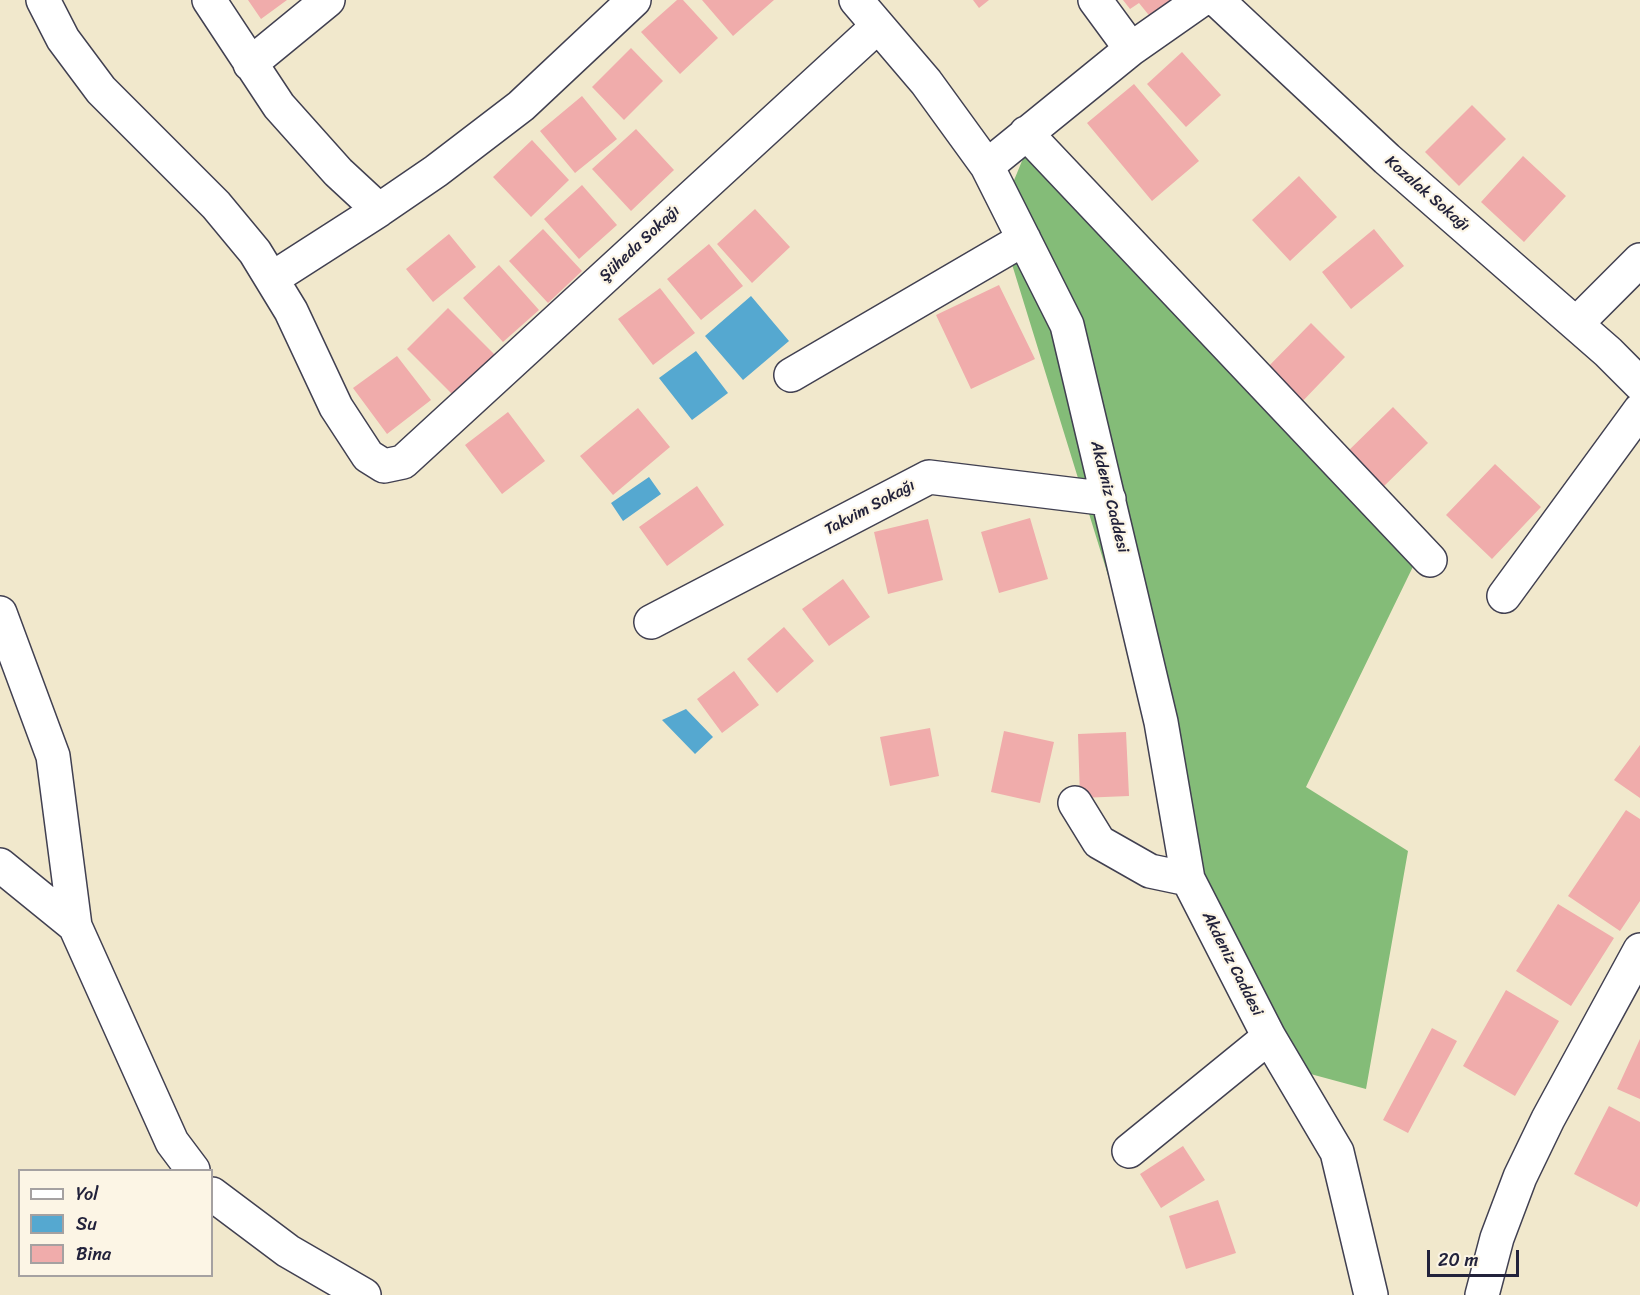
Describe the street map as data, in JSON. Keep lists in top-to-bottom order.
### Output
{
  "streets": {
    "street": [
      "Kozalak Sokağı",
      "Şüheda Sokağı",
      "Akdeniz Caddesi",
      "Takvim Sokağı"
    ]
  },
  "crossings": [
    ["Şüheda Sokağı", "Akdeniz Caddesi"],
    ["Akdeniz Caddesi", "Takvim Sokağı"]
  ],
  "legend": ["Yol", "Su", "Bina"],
  "scale_bar": "20 m"
}
